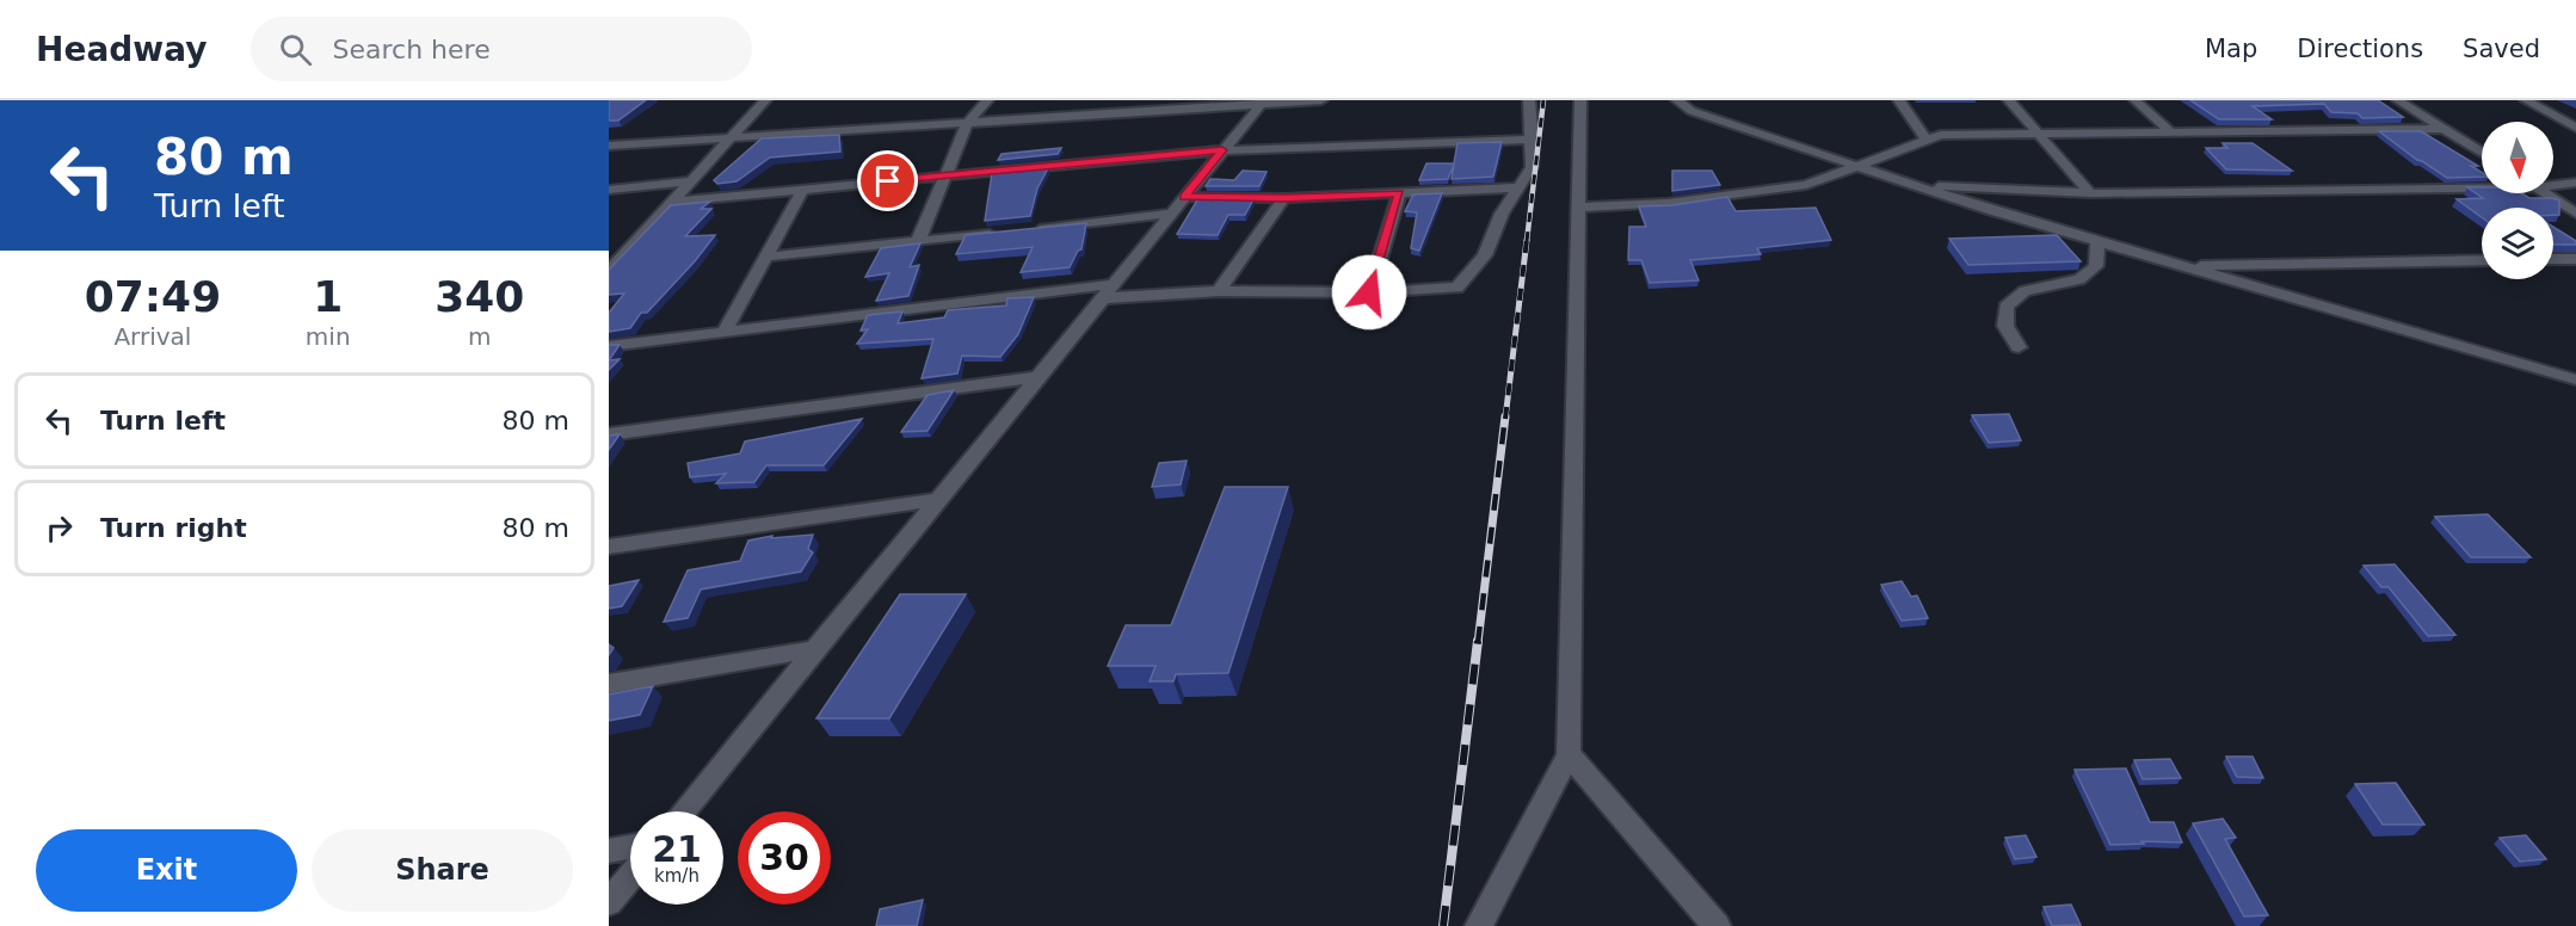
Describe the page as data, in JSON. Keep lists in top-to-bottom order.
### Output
{
  "north": "bottom",
  "page": {
    "header": "Headway",
    "search": "Search here",
    "nav": ["Map", "Directions", "Saved"],
    "turn": ["80 m", "Turn left"],
    "eta": [
      "07:49",
      "Arrival",
      "1",
      "min",
      "340",
      "m"
    ],
    "list": [
      {
        "name": "Turn left",
        "value": "80 m"
      },
      {
        "name": "Turn right",
        "value": "80 m"
      }
    ],
    "speed": "21 km/h",
    "limit": "30",
    "buttons": ["Exit", "Share"]
  }
}
